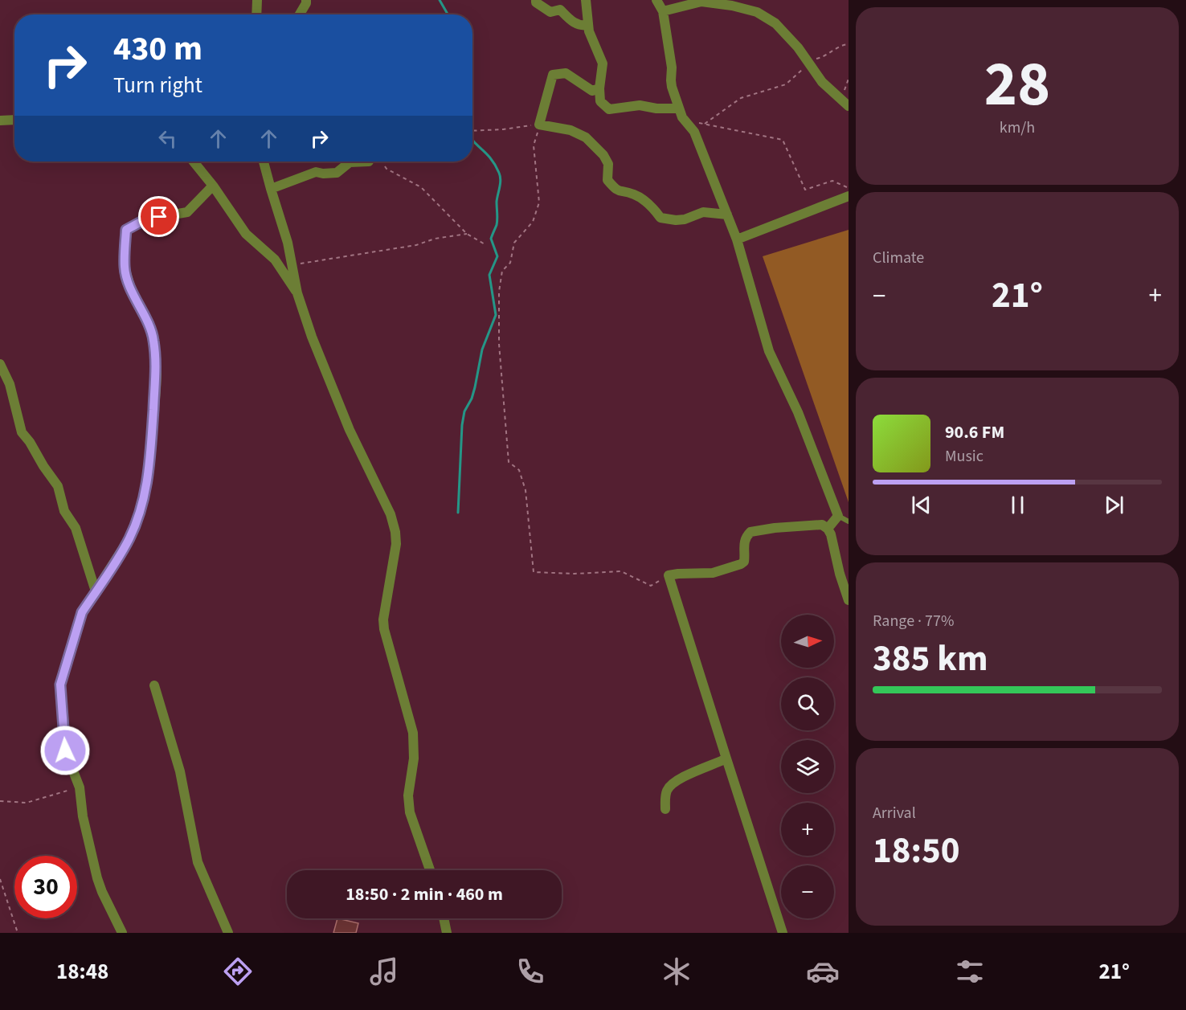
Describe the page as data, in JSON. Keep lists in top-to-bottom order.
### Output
{
  "north": "right",
  "page": {
    "tile": [
      ["28", "km/h"],
      "Climate",
      ["Range · 77%", "385 km"],
      ["Arrival", "18:50"]
    ],
    "turn": ["430 m", "Turn right"],
    "heat": ["−", "21°", "+"],
    "song": ["90.6 FM", "Music"],
    "map_buttons": ["+", "−"],
    "limit": "30",
    "trip": "18:50 · 2 min · 460 m",
    "tabs": ["18:48", "21°"]
  }
}
